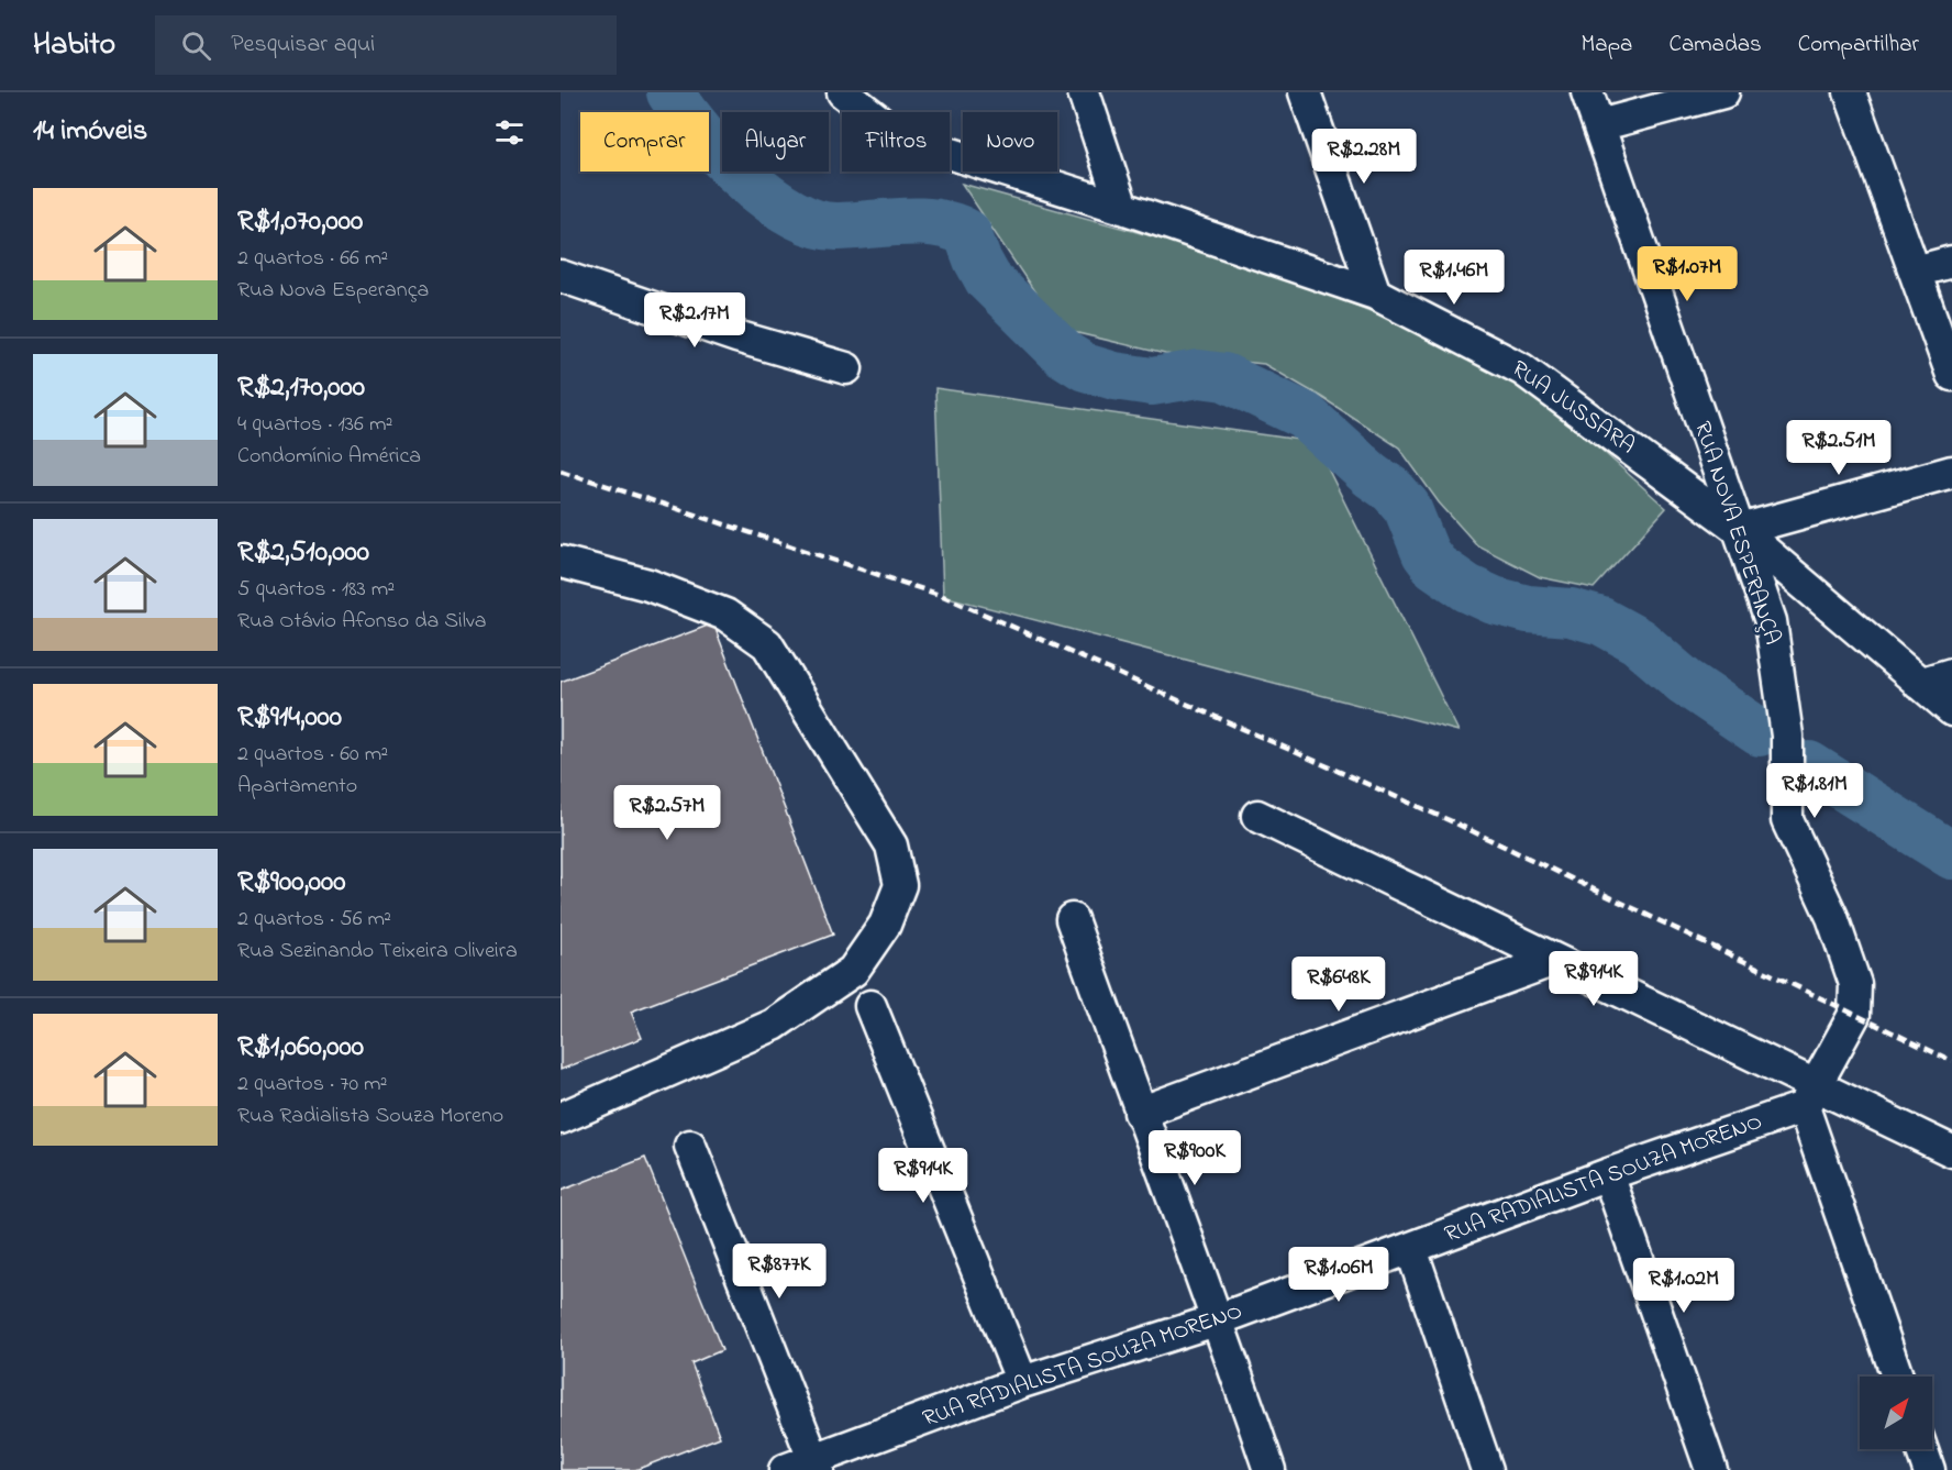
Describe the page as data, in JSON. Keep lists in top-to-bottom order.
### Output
{
  "streets": {
    "street": ["RUA JUSSARA", "RUA NOVA ESPERANÇA", "RUA RADIALISTA SOUZA MORENO"]
  },
  "crossings": [
    ["RUA JUSSARA", "RUA NOVA ESPERANÇA"],
    ["RUA NOVA ESPERANÇA", "RUA RADIALISTA SOUZA MORENO"]
  ],
  "north": "top right",
  "page": {
    "header": "Habito",
    "search": "Pesquisar aqui",
    "nav": ["Mapa", "Camadas", "Compartilhar"],
    "heading": "14 imóveis",
    "chip": [
      "Comprar",
      "Alugar",
      "Filtros",
      "Novo"
    ],
    "price": [
      "R$2.28M",
      "R$1.07M",
      "R$1.46M",
      "R$2.17M",
      "R$2.51M",
      "R$1.81M",
      "R$2.57M",
      "R$914K",
      "R$648K",
      "R$900K",
      "R$914K",
      "R$877K",
      "R$1.06M",
      "R$1.02M"
    ],
    "list": [
      {
        "name": "R$1,070,000",
        "note": "2 quartos · 66 m² · Rua Nova Esperança"
      },
      {
        "name": "R$2,170,000",
        "note": "4 quartos · 136 m² · Condomínio América"
      },
      {
        "name": "R$2,510,000",
        "note": "5 quartos · 183 m² · Rua Otávio Afonso da Silva"
      },
      {
        "name": "R$914,000",
        "note": "2 quartos · 60 m² · Apartamento"
      },
      {
        "name": "R$900,000",
        "note": "2 quartos · 56 m² · Rua Sezinando Teixeira Oliveira"
      },
      {
        "name": "R$1,060,000",
        "note": "2 quartos · 70 m² · Rua Radialista Souza Moreno"
      }
    ]
  }
}
